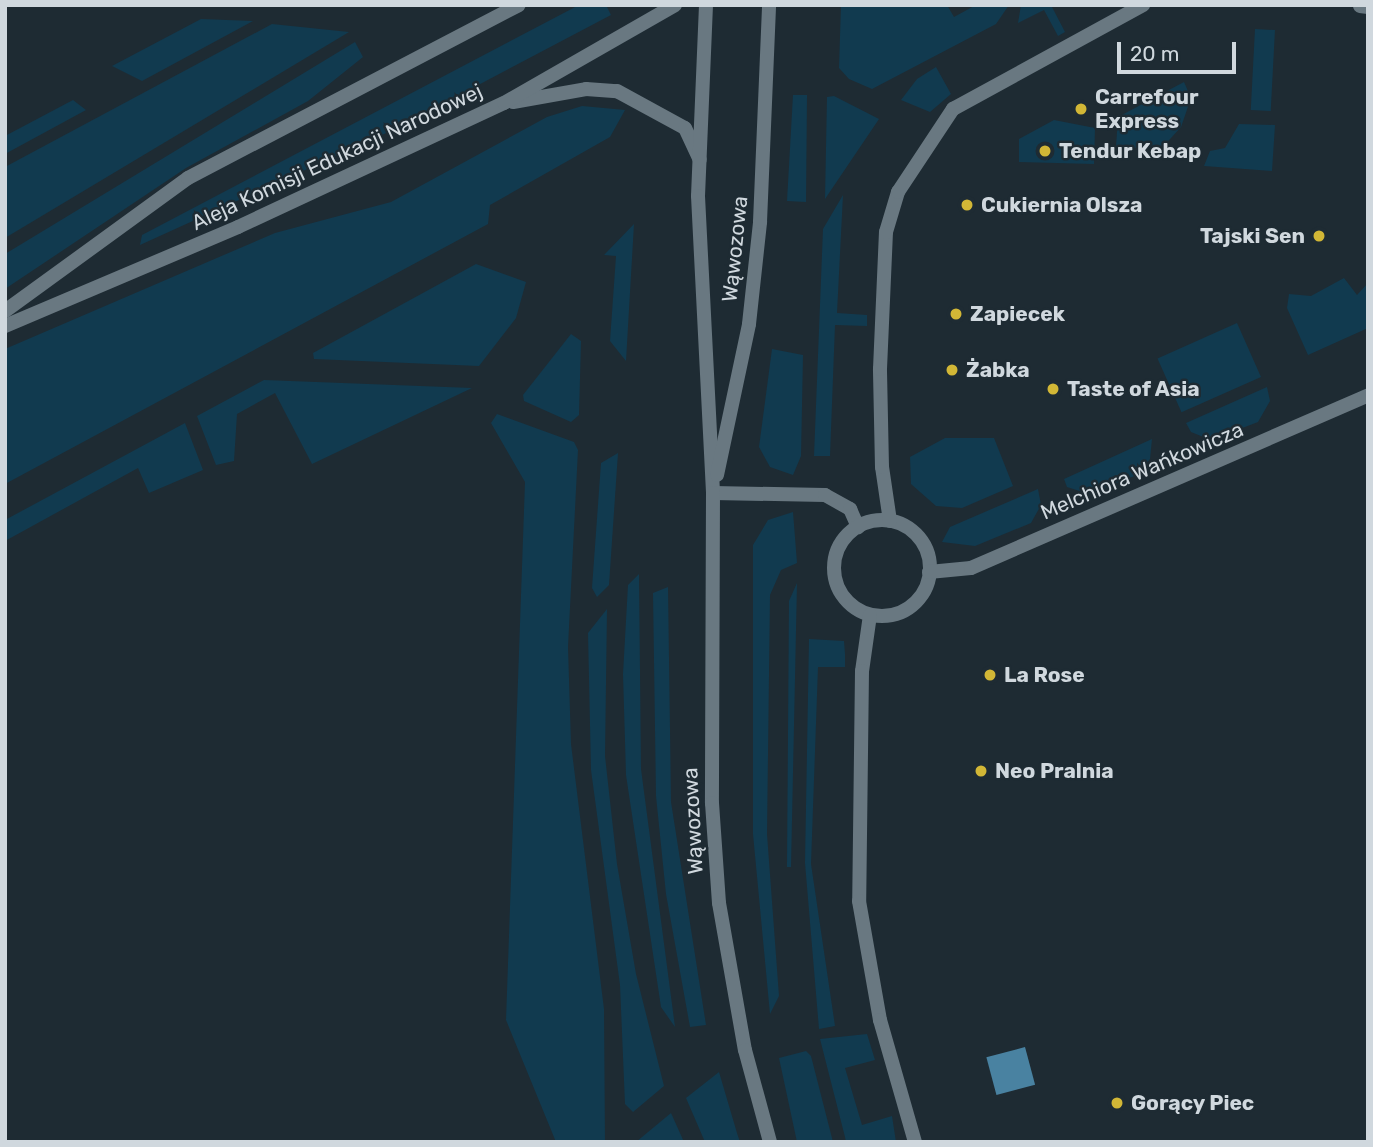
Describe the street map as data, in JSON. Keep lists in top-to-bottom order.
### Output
{
  "streets": {
    "street": ["Aleja Komisji Edukacji Narodowej", "Wąwozowa", "Melchiora Wańkowicza"]
  },
  "crossings": [
    ["Aleja Komisji Edukacji Narodowej", "Wąwozowa"]
  ],
  "places": [
    "Carrefour Express",
    "Tendur Kebap",
    "Cukiernia Olsza",
    "Tajski Sen",
    "Zapiecek",
    "Żabka",
    "Taste of Asia",
    "La Rose",
    "Neo Pralnia",
    "Gorący Piec"
  ],
  "scale_bar": "20 m"
}
